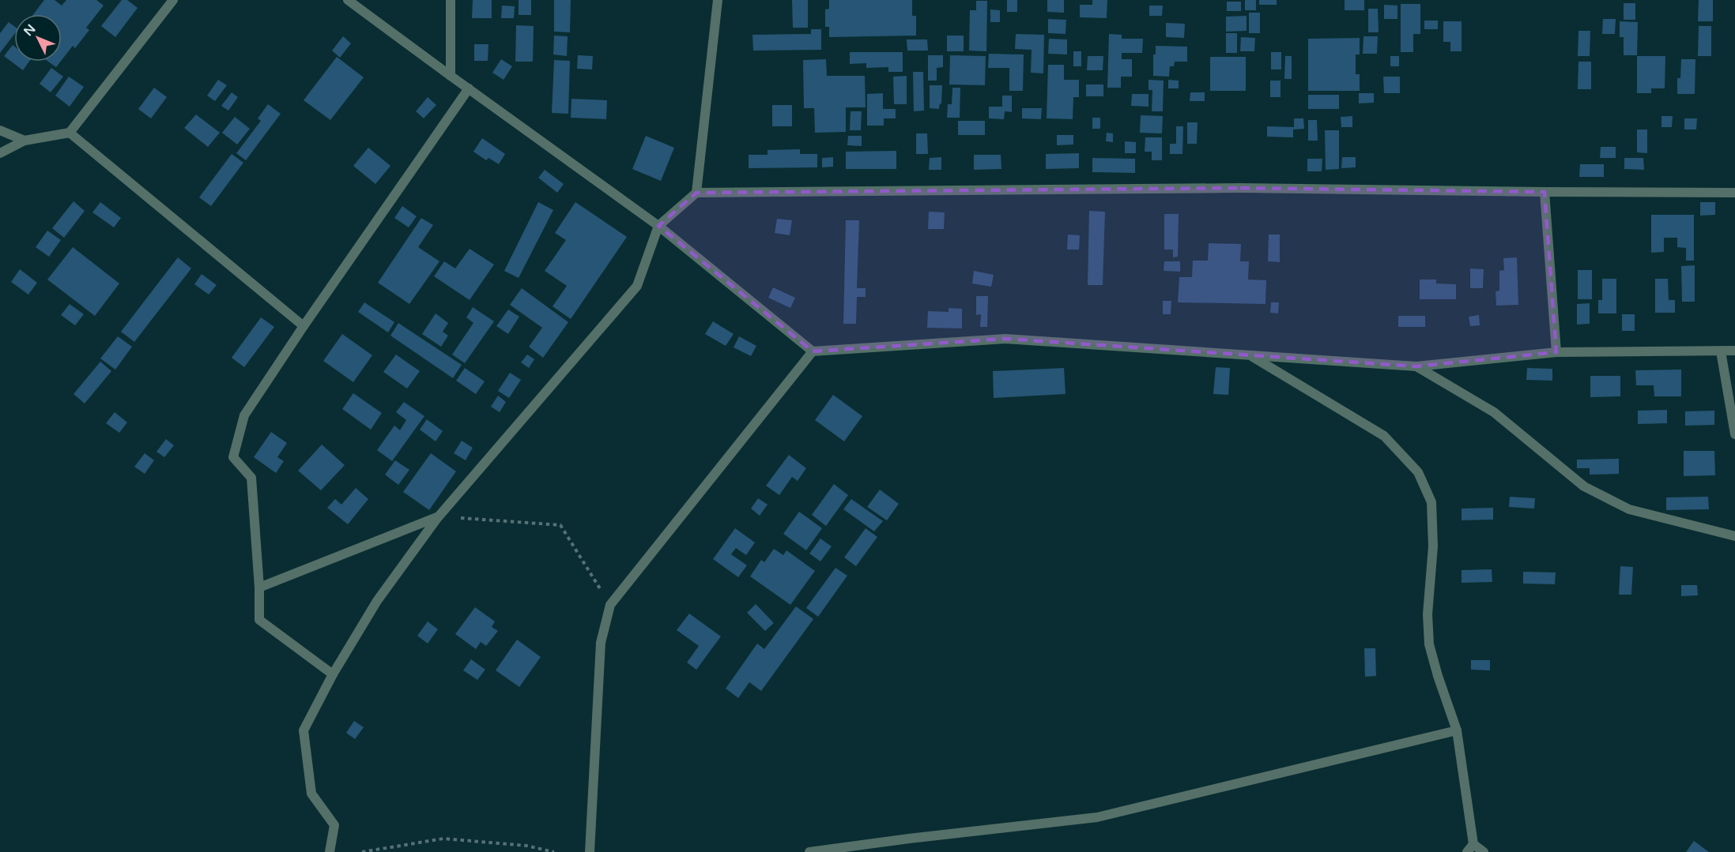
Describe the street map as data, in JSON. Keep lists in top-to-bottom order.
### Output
{
  "north": "top left"
}
